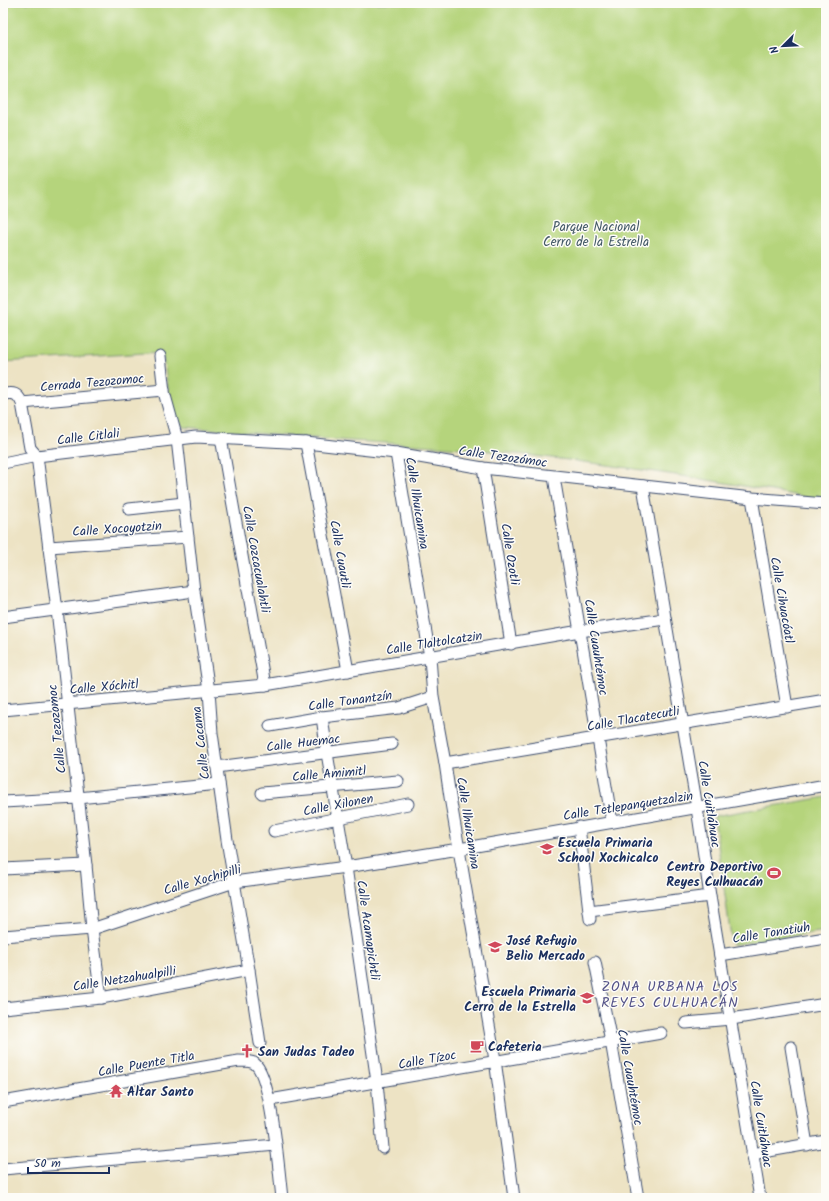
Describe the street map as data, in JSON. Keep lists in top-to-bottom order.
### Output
{
  "streets": {
    "street": [
      "Cerrada Tezozomoc",
      "Calle Citlali",
      "Calle Tezozómoc",
      "Calle Ilhuicamina",
      "Calle Xocoyotzin",
      "Calle Cuautli",
      "Calle Ozotli",
      "Calle Cozcacualahtli",
      "Calle Cihuacóatl",
      "Calle Tlaltolcatzin",
      "Calle Cuauhtémoc",
      "Calle Xóchitl",
      "Calle Tonantzín",
      "Calle Tlacatecutli",
      "Calle Tezozomoc",
      "Calle Huemac",
      "Calle Cacama",
      "Calle Amimitl",
      "Calle Xilonen",
      "Calle Cuitláhuac",
      "Calle Tetlepanquetzalzin",
      "Calle Xochipilli",
      "Calle Acamapichtli",
      "Calle Tonatiuh",
      "Calle Netzahualpilli",
      "Calle Tízoc",
      "Calle Puente Titla"
    ]
  },
  "crossings": [
    ["Cerrada Tezozomoc", "Calle Cacama"],
    ["Calle Citlali", "Calle Tezozómoc"],
    ["Calle Citlali", "Calle Tezozomoc"],
    ["Calle Citlali", "Calle Cacama"],
    ["Calle Tezozómoc", "Calle Ilhuicamina"],
    ["Calle Tezozómoc", "Calle Cuautli"],
    ["Calle Tezozómoc", "Calle Ozotli"],
    ["Calle Tezozómoc", "Calle Cozcacualahtli"],
    ["Calle Tezozómoc", "Calle Cihuacóatl"],
    ["Calle Tezozómoc", "Calle Cuauhtémoc"],
    ["Calle Tezozómoc", "Calle Cacama"],
    ["Calle Tezozómoc", "Calle Cuitláhuac"],
    ["Calle Ilhuicamina", "Calle Tlaltolcatzin"],
    ["Calle Ilhuicamina", "Calle Tonantzín"],
    ["Calle Ilhuicamina", "Calle Tlacatecutli"],
    ["Calle Ilhuicamina", "Calle Tetlepanquetzalzin"],
    ["Calle Ilhuicamina", "Calle Xochipilli"],
    ["Calle Ilhuicamina", "Calle Tízoc"],
    ["Calle Xocoyotzin", "Calle Tezozomoc"],
    ["Calle Xocoyotzin", "Calle Cacama"],
    ["Calle Cuautli", "Calle Tlaltolcatzin"],
    ["Calle Ozotli", "Calle Tlaltolcatzin"],
    ["Calle Cozcacualahtli", "Calle Tlaltolcatzin"],
    ["Calle Cihuacóatl", "Calle Tlacatecutli"],
    ["Calle Tlaltolcatzin", "Calle Cuauhtémoc"],
    ["Calle Tlaltolcatzin", "Calle Xóchitl"],
    ["Calle Tlaltolcatzin", "Calle Cacama"],
    ["Calle Tlaltolcatzin", "Calle Cuitláhuac"],
    ["Calle Cuauhtémoc", "Calle Tlacatecutli"],
    ["Calle Cuauhtémoc", "Calle Tetlepanquetzalzin"],
    ["Calle Cuauhtémoc", "Calle Tízoc"],
    ["Calle Xóchitl", "Calle Tezozomoc"],
    ["Calle Xóchitl", "Calle Cacama"],
    ["Calle Tonantzín", "Calle Acamapichtli"],
    ["Calle Tlacatecutli", "Calle Cuitláhuac"],
    ["Calle Tezozomoc", "Calle Xochipilli"],
    ["Calle Tezozomoc", "Calle Netzahualpilli"],
    ["Calle Huemac", "Calle Cacama"],
    ["Calle Huemac", "Calle Acamapichtli"],
    ["Calle Cacama", "Calle Xochipilli"],
    ["Calle Cacama", "Calle Netzahualpilli"],
    ["Calle Amimitl", "Calle Acamapichtli"],
    ["Calle Xilonen", "Calle Acamapichtli"],
    ["Calle Cuitláhuac", "Calle Tetlepanquetzalzin"],
    ["Calle Cuitláhuac", "Calle Tonatiuh"],
    ["Calle Tetlepanquetzalzin", "Calle Xochipilli"],
    ["Calle Xochipilli", "Calle Acamapichtli"],
    ["Calle Acamapichtli", "Calle Tízoc"],
    ["Calle Tízoc", "Calle Puente Titla"]
  ],
  "districts": ["ZONA URBANA LOS REYES CULHUACÁN"],
  "parks": ["Parque Nacional Cerro de la Estrella"],
  "places": {
    "school or university": ["Escuela Primaria School Xochicalco", "José Refugio Belio Mercado", "Escuela Primaria Cerro de la Estrella"],
    "sports": ["Centro Deportivo Reyes Culhuacán"],
    "cafe": ["Cafeteria"],
    "church": ["San Judas Tadeo"],
    "temple": ["Altar Santo"]
  },
  "scale_bar": "50 m",
  "north": "bottom left"
}
